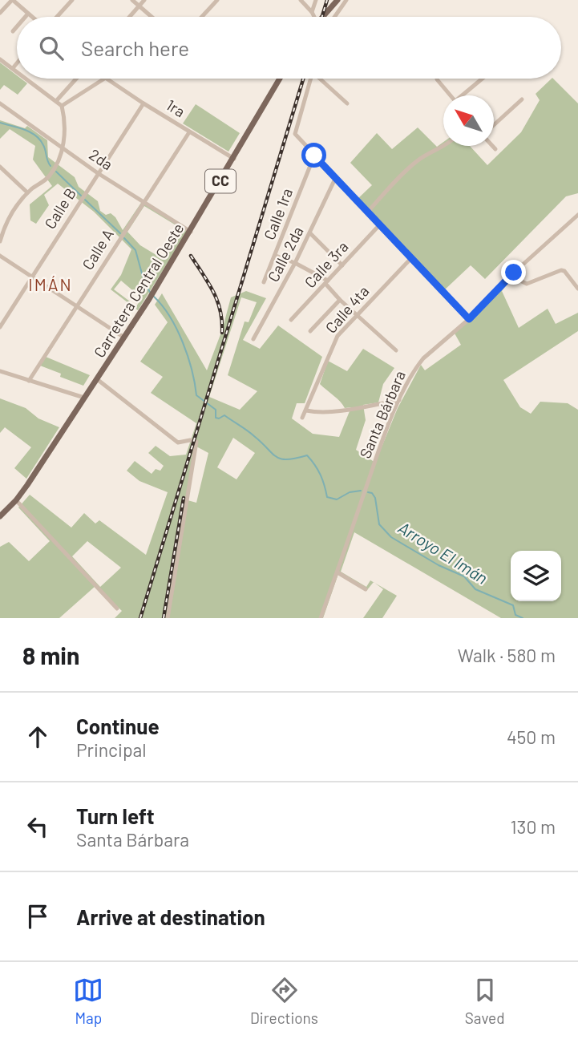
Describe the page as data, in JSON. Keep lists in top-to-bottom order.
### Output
{
  "streets": {
    "main road": ["CC", "Carretera Central Oeste"],
    "street": [
      "1ra",
      "2da",
      "Calle B",
      "Calle 1ra",
      "Calle A",
      "Calle 2da",
      "Calle 3ra",
      "Calle 4ta",
      "Santa Bárbara"
    ]
  },
  "crossings": [
    ["1ra", "Calle B"],
    ["1ra", "Calle A"],
    ["1ra", "Carretera Central Oeste"],
    ["2da", "Calle B"],
    ["2da", "Calle A"],
    ["2da", "Carretera Central Oeste"]
  ],
  "districts": ["IMÁN"],
  "water": ["Arroyo El Imán"],
  "north": "top left",
  "page": {
    "search": "Search here",
    "heading": ["8 min", "Walk · 580 m"],
    "list": [
      ["Continue", "Principal", "450 m"],
      ["Turn left", "Santa Bárbara", "130 m"],
      "Arrive at destination"
    ],
    "nav": ["Map", "Directions", "Saved"]
  }
}
